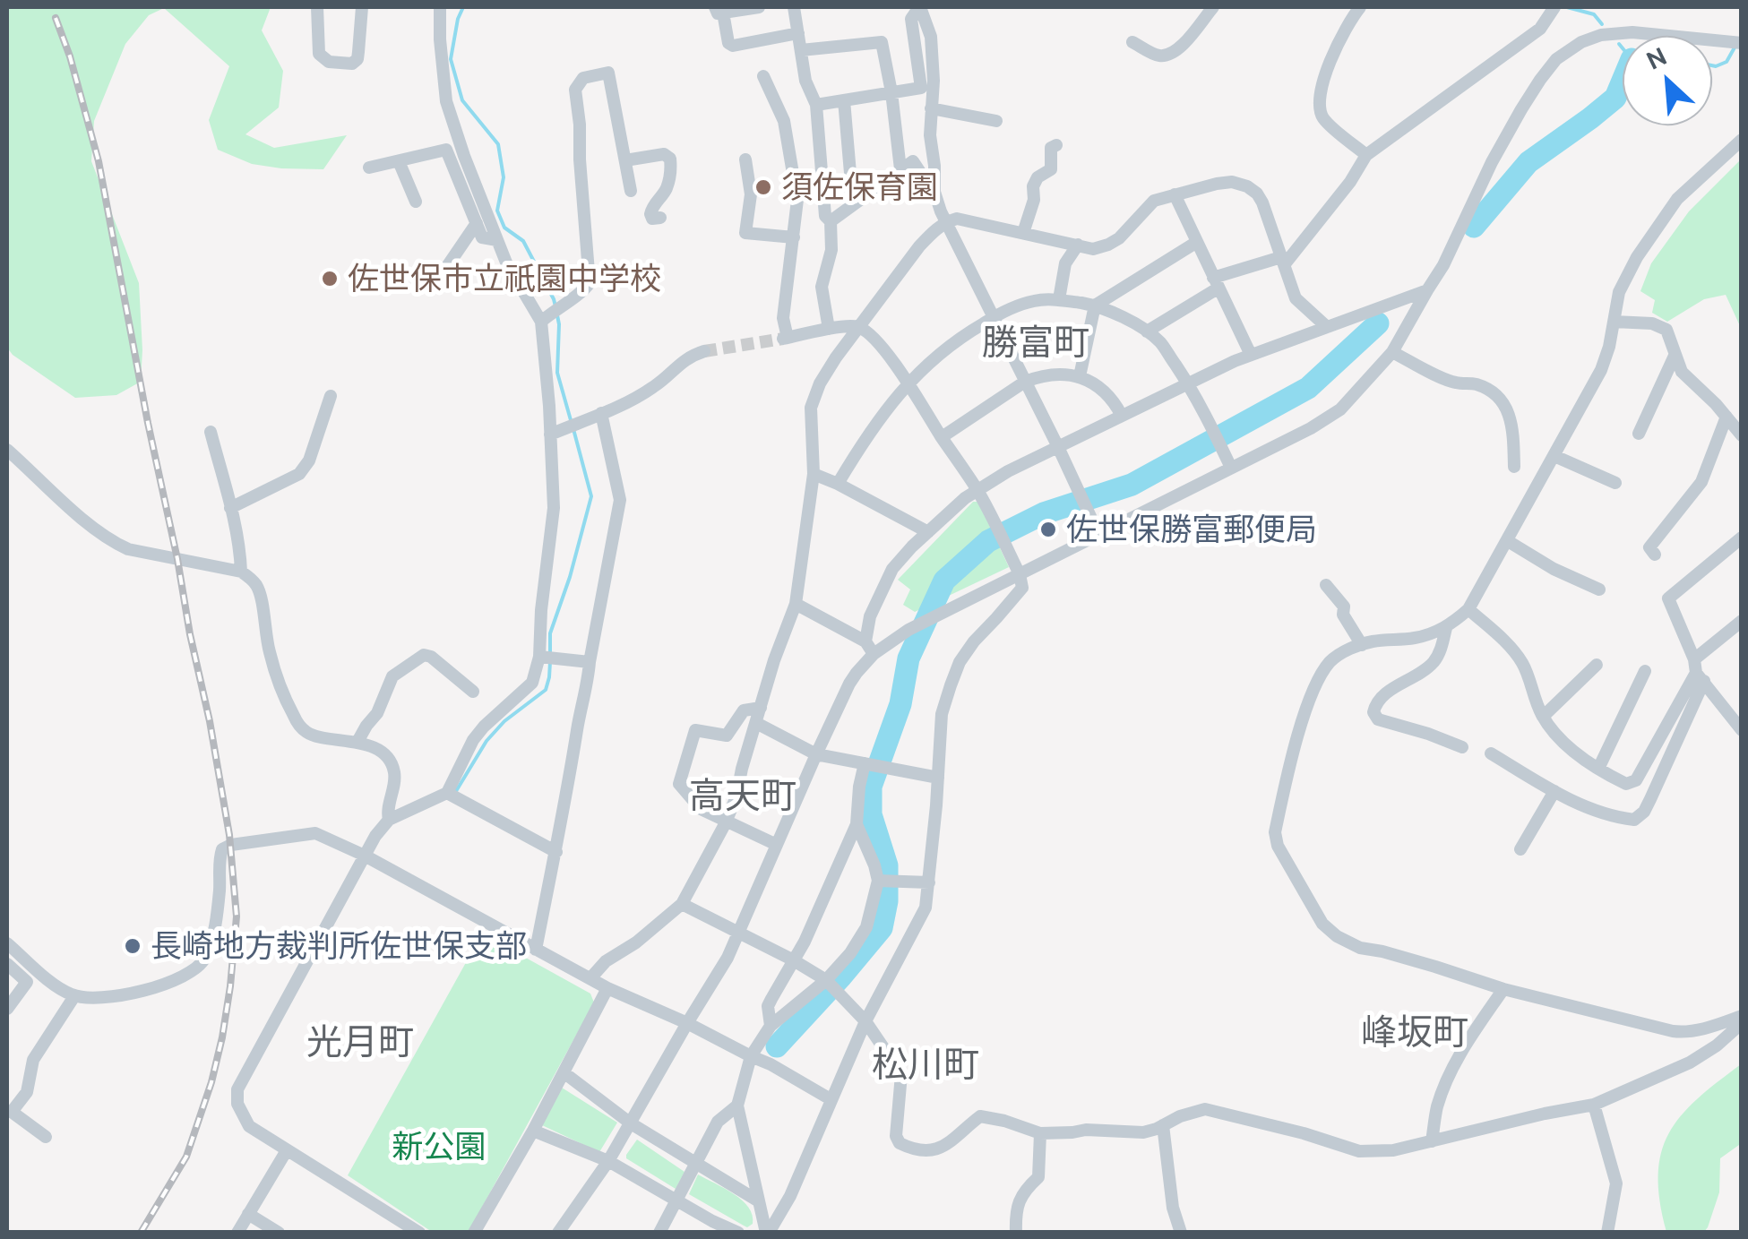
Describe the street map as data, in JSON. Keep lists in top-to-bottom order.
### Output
{
  "districts": [
    "勝富町",
    "高天町",
    "峰坂町",
    "光月町",
    "松川町"
  ],
  "parks": ["新公園"],
  "places": [
    "須佐保育園",
    "佐世保市立祇園中学校",
    "佐世保勝富郵便局",
    "長崎地方裁判所佐世保支部"
  ],
  "north": "top left"
}
